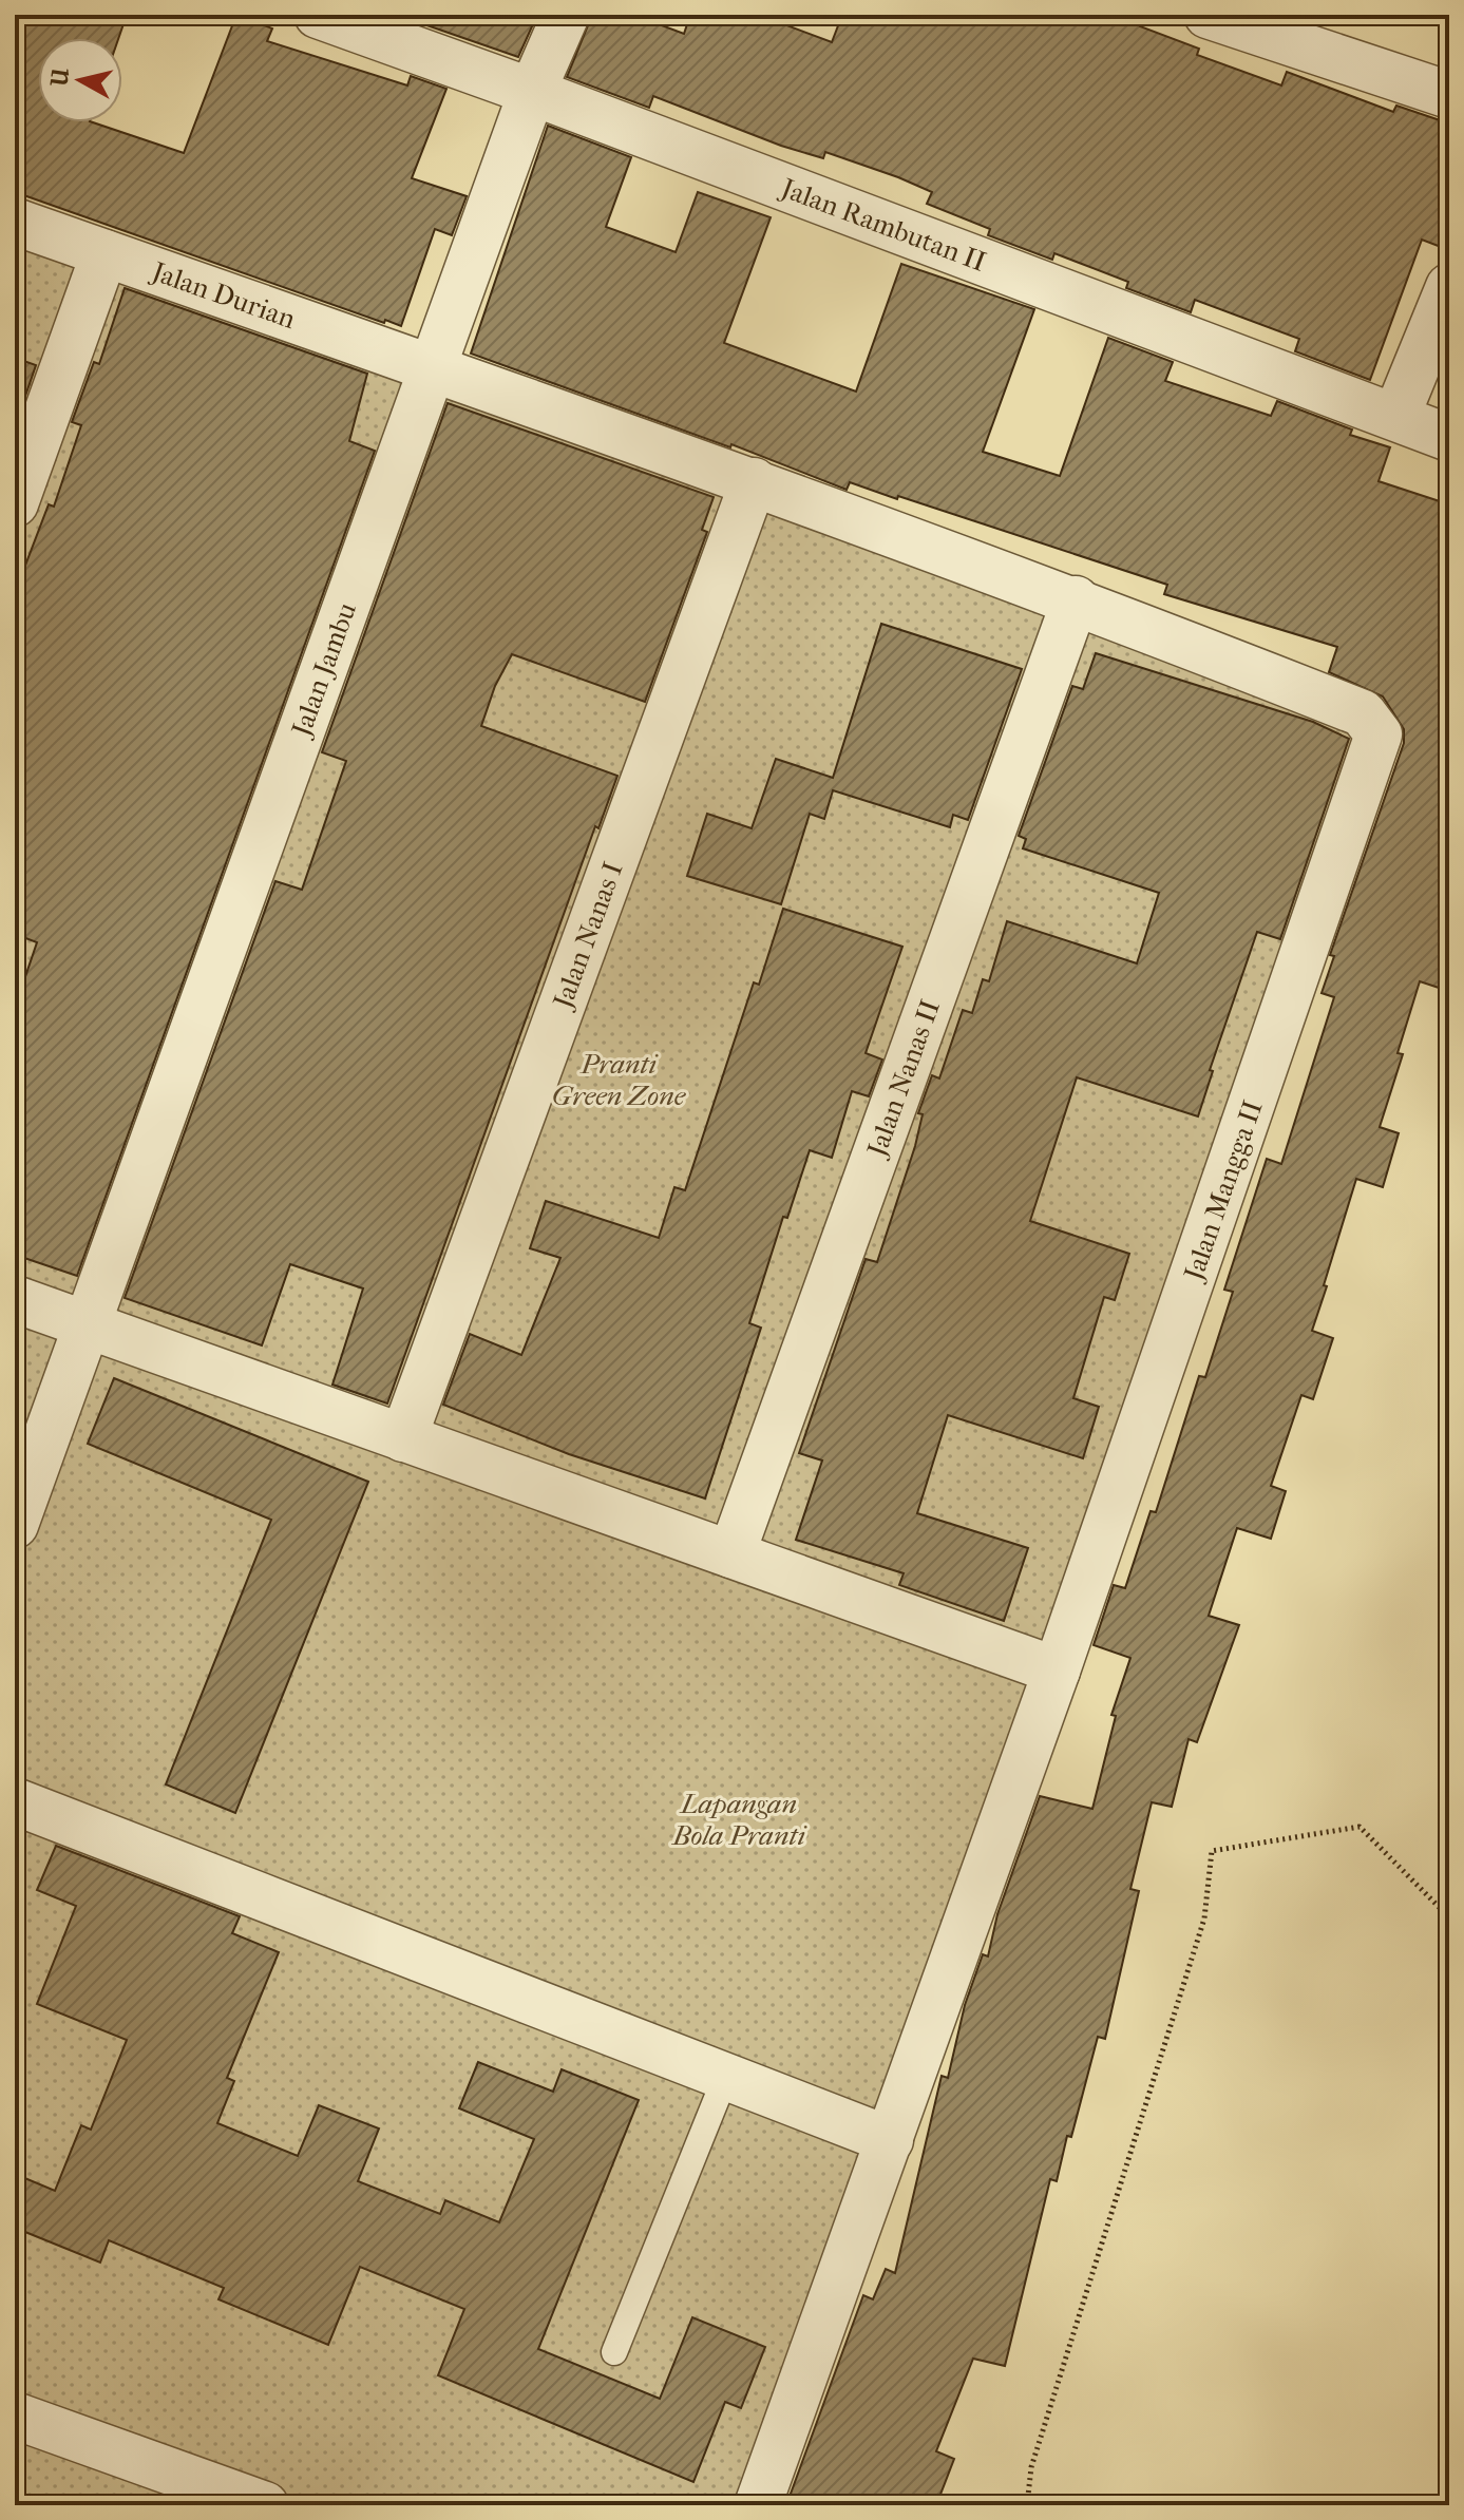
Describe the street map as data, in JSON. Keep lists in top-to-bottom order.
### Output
{
  "streets": {
    "street": [
      "Jalan Rambutan II",
      "Jalan Durian",
      "Jalan Jambu",
      "Jalan Nanas I",
      "Jalan Nanas II",
      "Jalan Mangga II"
    ]
  },
  "crossings": [
    ["Jalan Rambutan II", "Jalan Jambu"],
    ["Jalan Durian", "Jalan Jambu"],
    ["Jalan Durian", "Jalan Nanas I"],
    ["Jalan Durian", "Jalan Nanas II"],
    ["Jalan Durian", "Jalan Mangga II"]
  ],
  "parks": ["Pranti Green Zone", "Lapangan Bola Pranti"],
  "north": "left"
}
